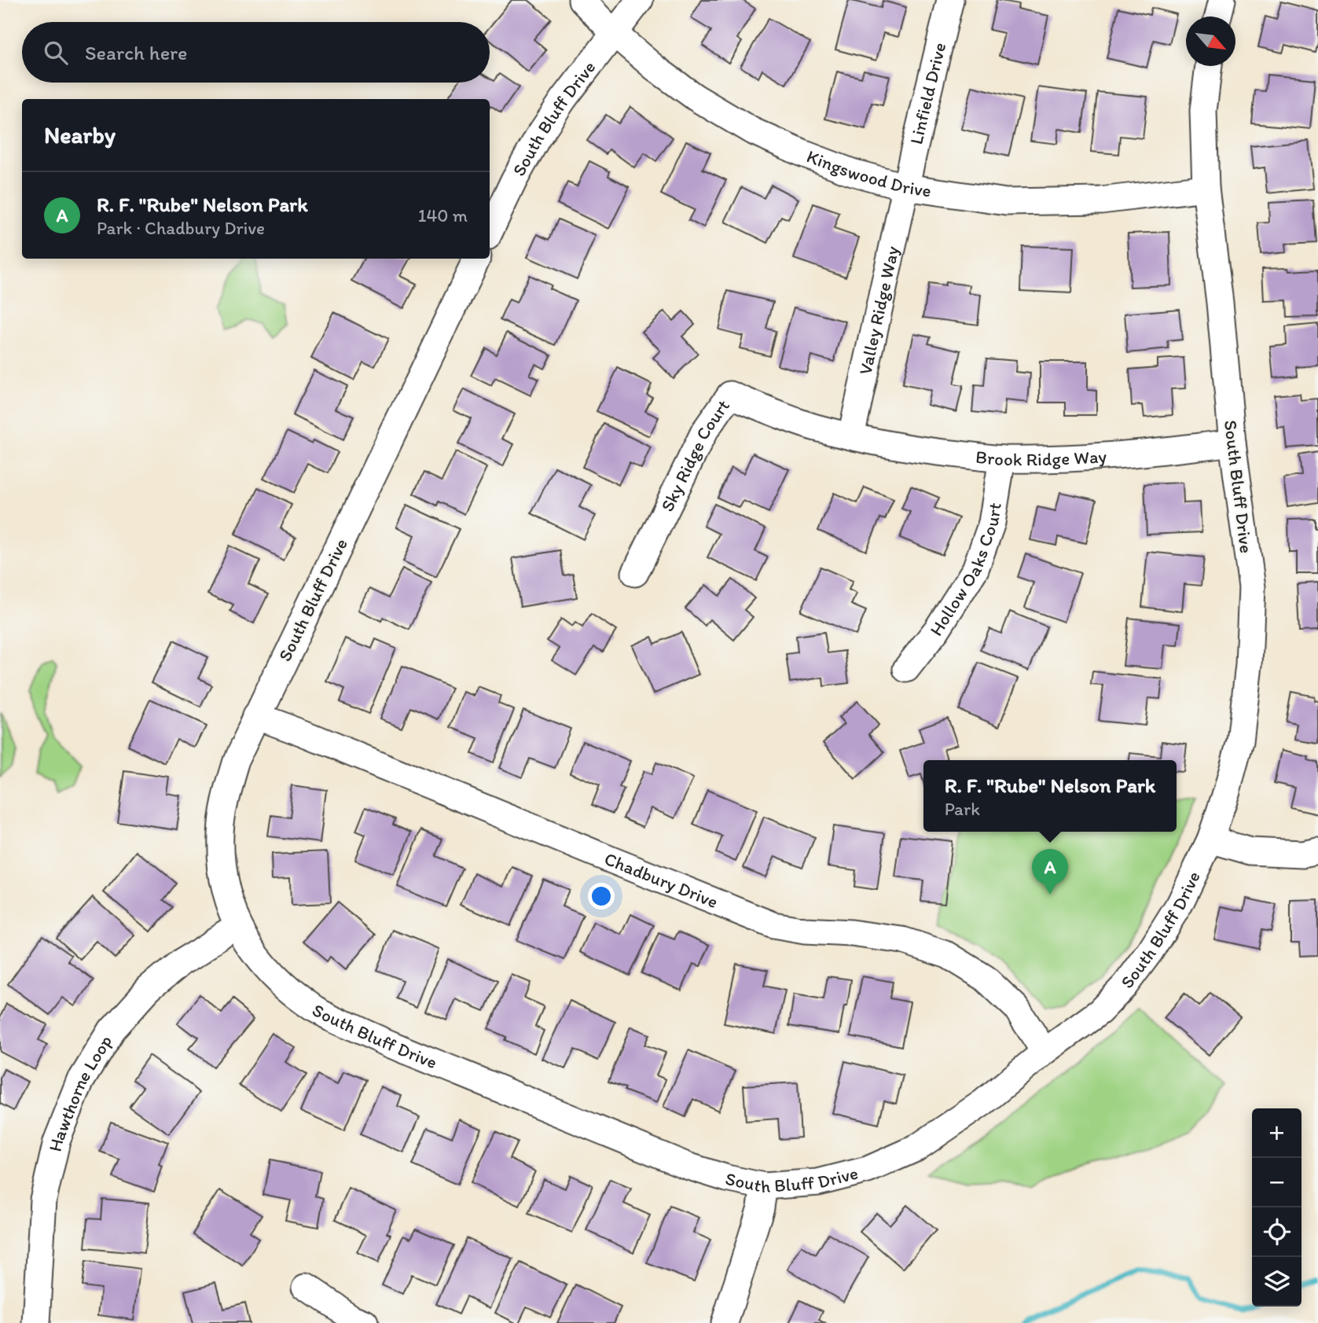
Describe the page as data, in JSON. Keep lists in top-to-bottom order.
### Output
{
  "streets": {
    "street": [
      "Linfield Drive",
      "South Bluff Drive",
      "Kingswood Drive",
      "Valley Ridge Way",
      "Brook Ridge Way",
      "Sky Ridge Court",
      "Hollow Oaks Court",
      "Chadbury Drive",
      "Hawthorne Loop"
    ]
  },
  "crossings": [
    ["Linfield Drive", "Kingswood Drive"],
    ["Linfield Drive", "Valley Ridge Way"],
    ["South Bluff Drive", "Kingswood Drive"],
    ["South Bluff Drive", "Brook Ridge Way"],
    ["South Bluff Drive", "Chadbury Drive"],
    ["South Bluff Drive", "Hawthorne Loop"],
    ["Kingswood Drive", "Valley Ridge Way"],
    ["Valley Ridge Way", "Brook Ridge Way"],
    ["Valley Ridge Way", "Sky Ridge Court"],
    ["Brook Ridge Way", "Sky Ridge Court"],
    ["Brook Ridge Way", "Hollow Oaks Court"]
  ],
  "north": "bottom right",
  "page": {
    "search": "Search here",
    "heading": "Nearby",
    "list": [
      {
        "mark": "A",
        "name": "R. F. \"Rube\" Nelson Park",
        "note": "Park · Chadbury Drive",
        "value": "140 m"
      }
    ],
    "popup": ["R. F. \"Rube\" Nelson Park", "Park"],
    "pins": "A",
    "map_buttons": ["+", "−"]
  }
}
